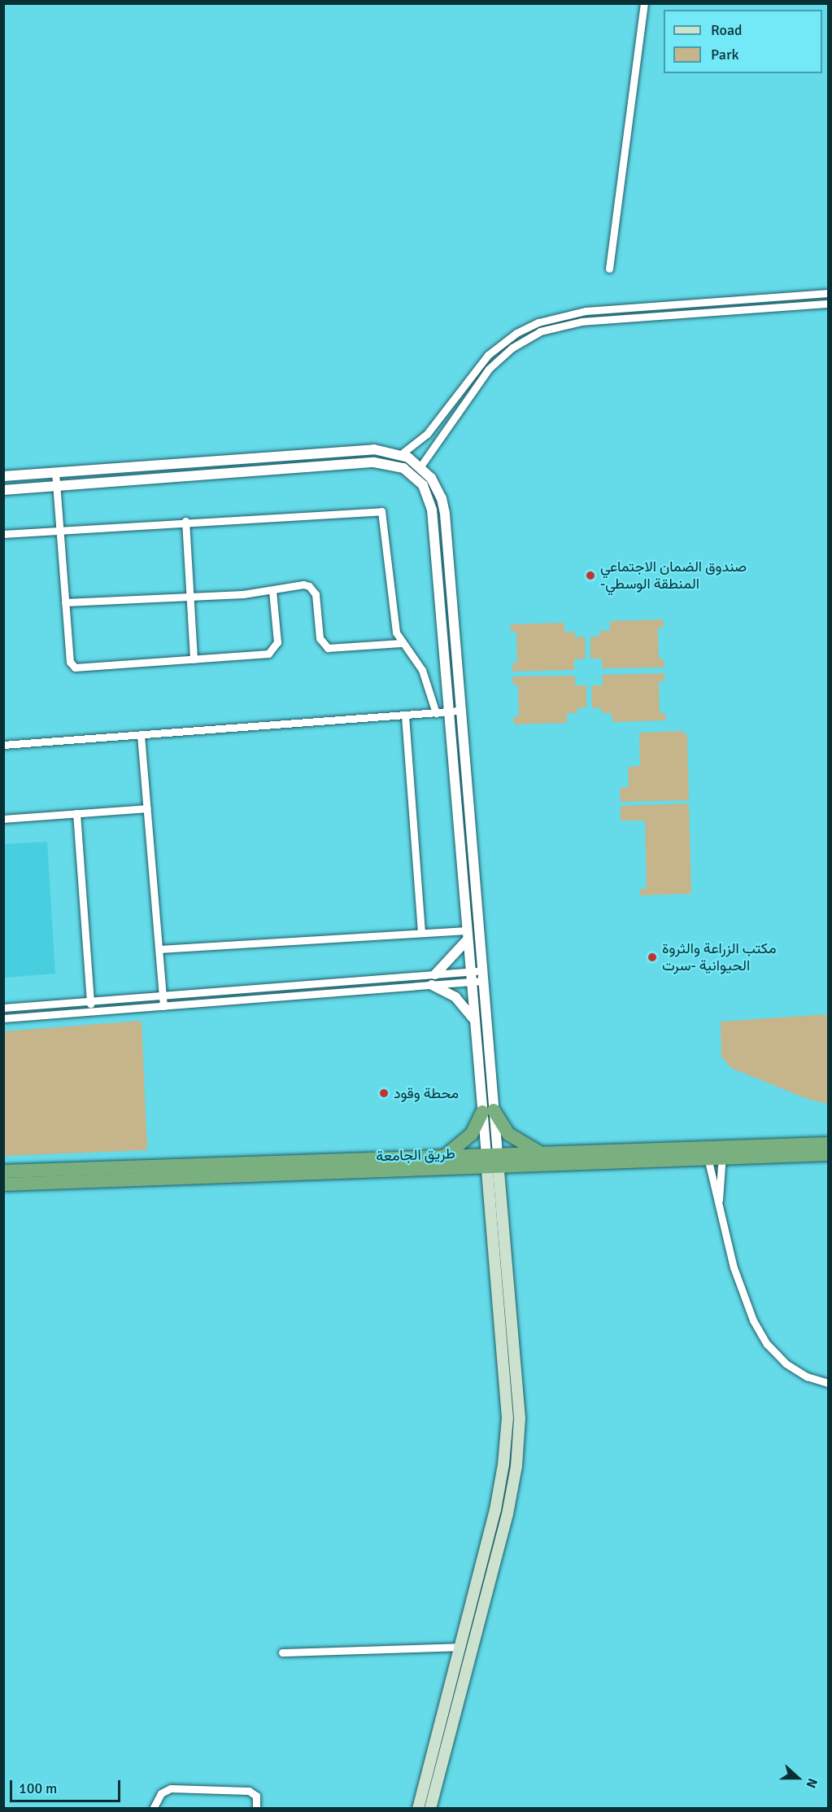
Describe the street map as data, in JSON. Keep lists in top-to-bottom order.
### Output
{
  "streets": {
    "highway": ["طريق الجامعة"]
  },
  "places": ["صندوق الضمان الاجتماعي -المنطقة الوسطي", "مكتب الزراعة والثروة الحيوانية -سرت", "محطة وقود"],
  "legend": ["Road", "Park"],
  "scale_bar": "100 m",
  "north": "right"
}
